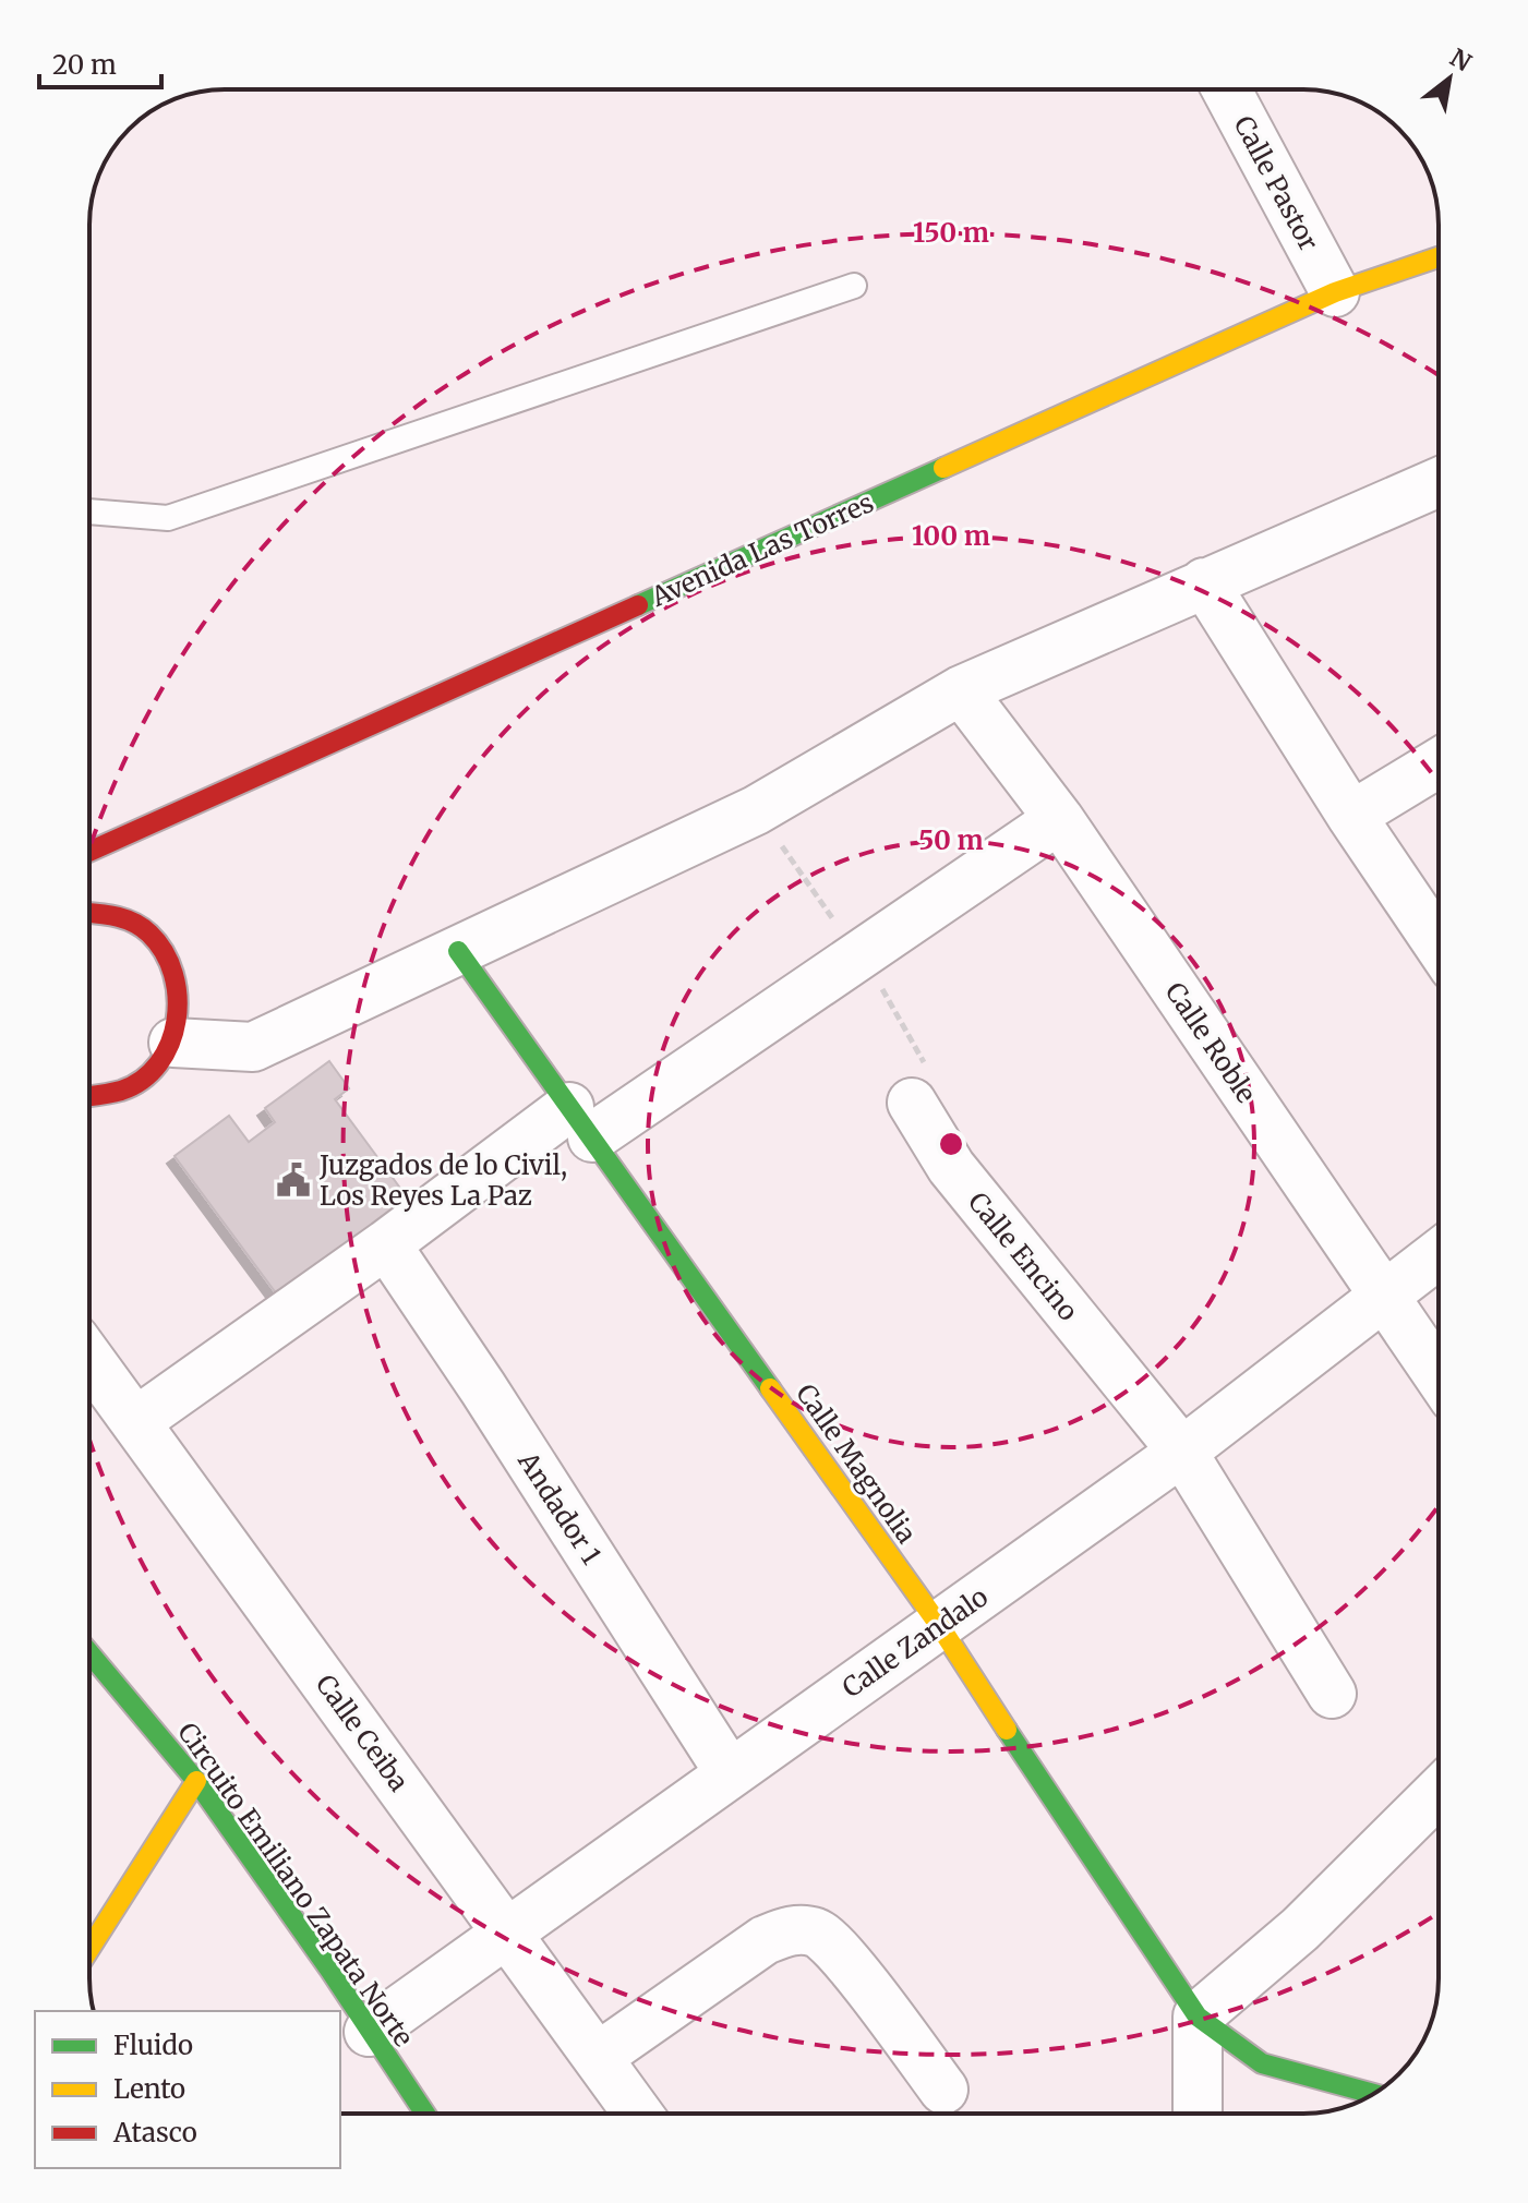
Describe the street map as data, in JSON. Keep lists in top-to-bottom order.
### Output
{
  "streets": {
    "street": [
      "Calle Pastor",
      "Avenida Las Torres",
      "Calle Roble",
      "Calle Encino",
      "Calle Magnolia",
      "Andador 1",
      "Calle Zandalo",
      "Calle Ceiba",
      "Circuito Emiliano Zapata Norte"
    ]
  },
  "crossings": [
    ["Calle Pastor", "Avenida Las Torres"],
    ["Calle Roble", "Calle Zandalo"],
    ["Calle Encino", "Calle Zandalo"],
    ["Calle Magnolia", "Calle Zandalo"],
    ["Andador 1", "Calle Zandalo"],
    ["Calle Zandalo", "Calle Ceiba"],
    ["Calle Zandalo", "Circuito Emiliano Zapata Norte"]
  ],
  "places": {
    "public building": ["Juzgados de lo Civil, Los Reyes La Paz"]
  },
  "legend": ["Fluido", "Lento", "Atasco"],
  "scale_bar": "20 m",
  "north": "top right",
  "rings": ["150 m", "100 m", "50 m"]
}
